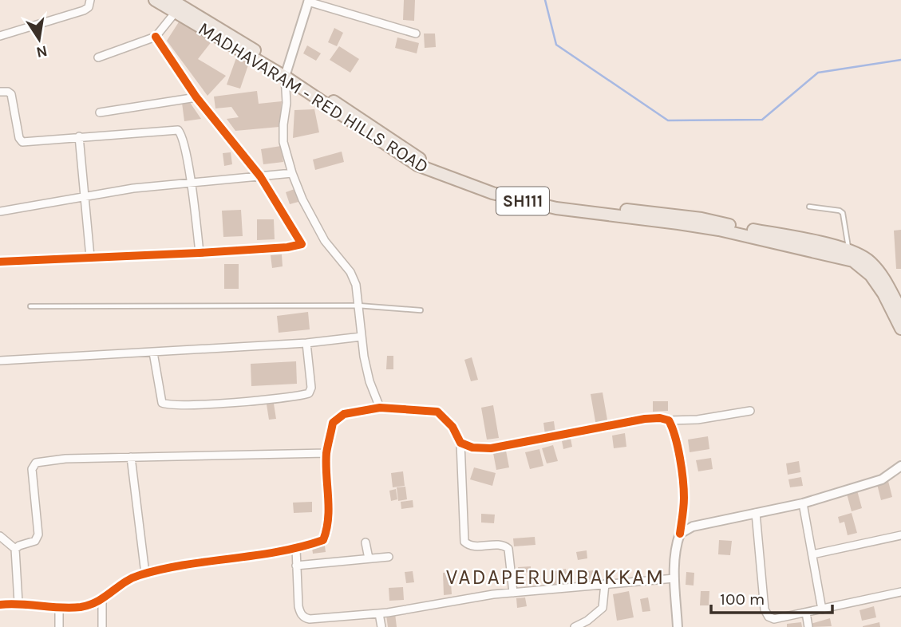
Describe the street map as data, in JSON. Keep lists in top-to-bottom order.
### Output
{
  "streets": {
    "main road": ["MADHAVARAM - RED HILLS ROAD", "SH111"]
  },
  "districts": ["VADAPERUMBAKKAM"],
  "scale_bar": "100 m",
  "north": "bottom"
}
